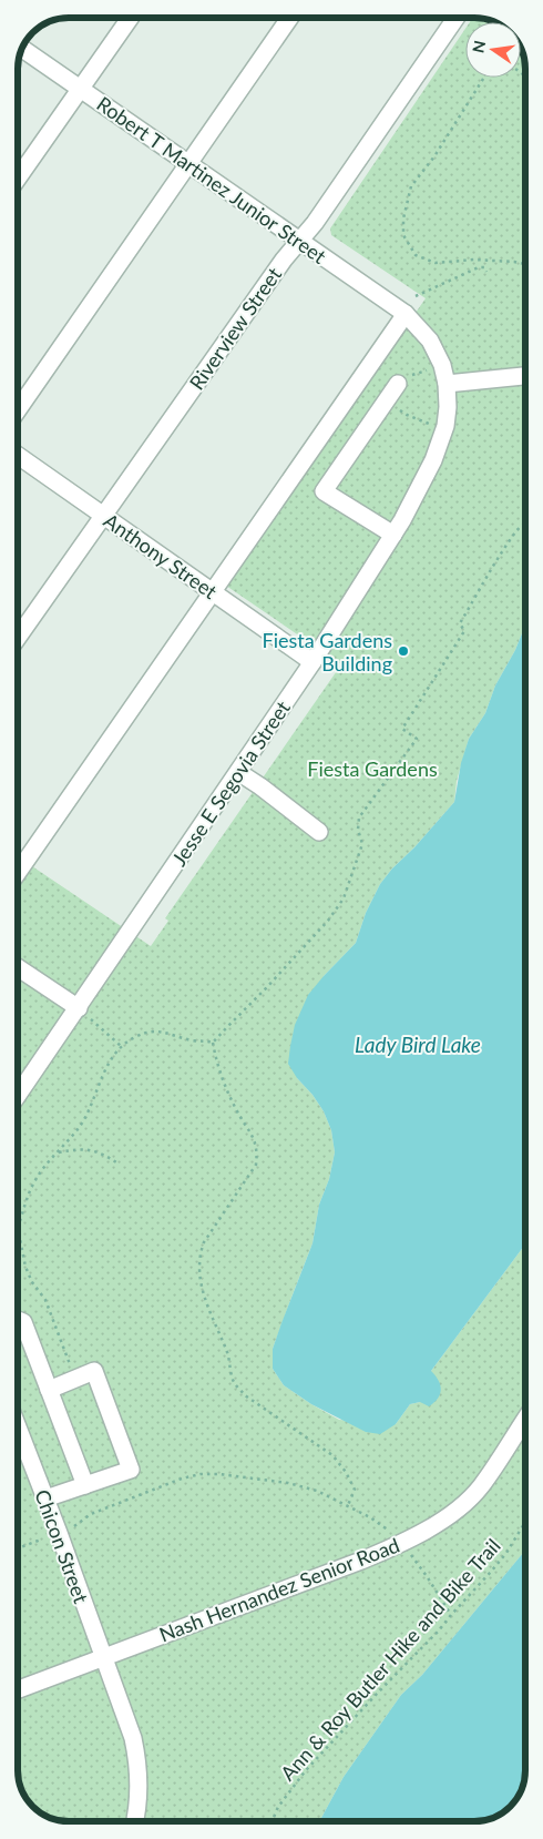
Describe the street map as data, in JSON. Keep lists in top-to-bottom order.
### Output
{
  "streets": {
    "street": [
      "Robert T Martinez Junior Street",
      "Riverview Street",
      "Anthony Street",
      "Jesse E Segovia Street",
      "Chicon Street",
      "Nash Hernandez Senior Road"
    ],
    "path": ["Ann & Roy Butler Hike and Bike Trail"]
  },
  "crossings": [
    ["Robert T Martinez Junior Street", "Riverview Street"],
    ["Robert T Martinez Junior Street", "Jesse E Segovia Street"],
    ["Riverview Street", "Anthony Street"],
    ["Anthony Street", "Jesse E Segovia Street"],
    ["Chicon Street", "Nash Hernandez Senior Road"]
  ],
  "water": ["Lady Bird Lake"],
  "parks": ["Fiesta Gardens"],
  "places": ["Fiesta Gardens Building"],
  "north": "left"
}
